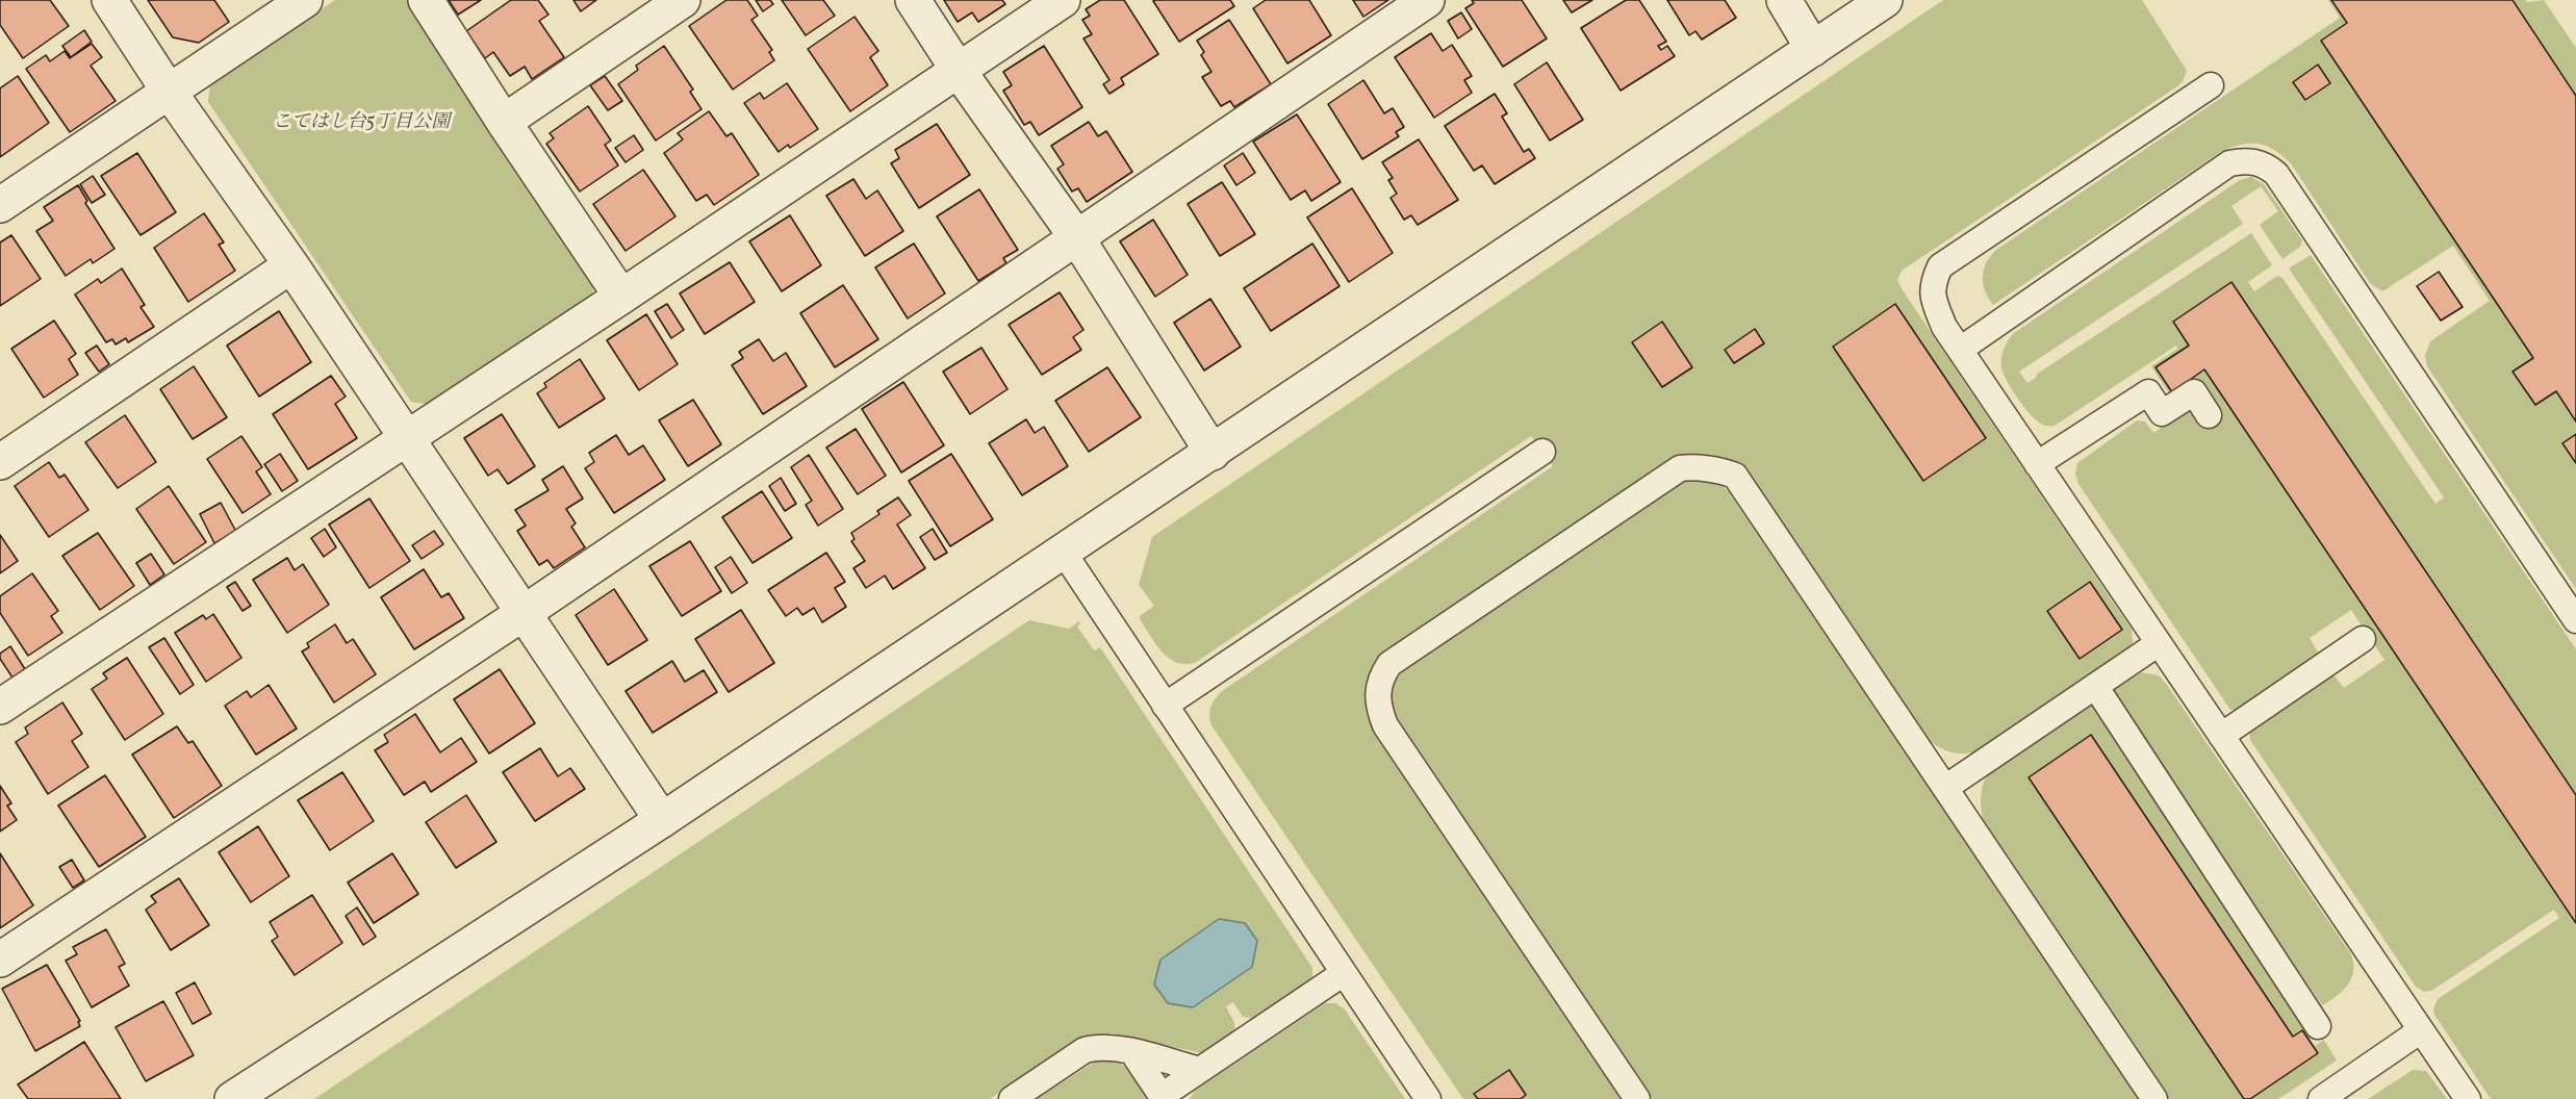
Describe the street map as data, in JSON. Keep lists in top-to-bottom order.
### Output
{
  "parks": ["こてはし台5丁目公園"]
}
